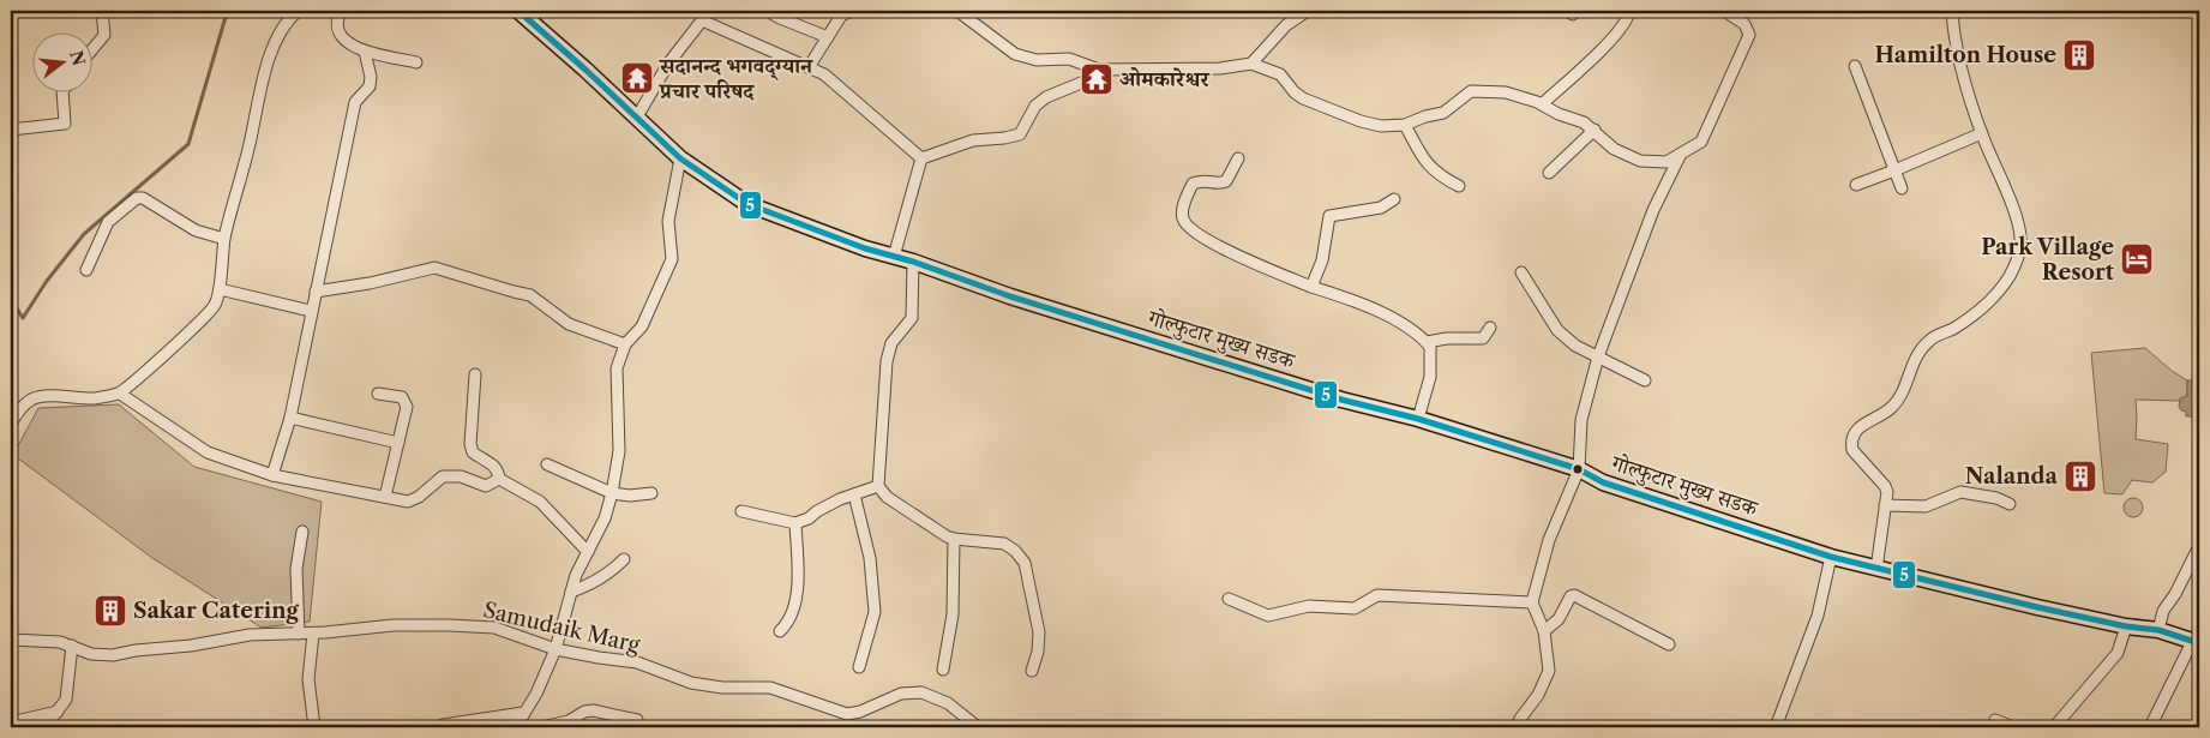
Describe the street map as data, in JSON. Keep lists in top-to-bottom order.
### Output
{
  "streets": {
    "main road": ["गोल्फुटार मुख्य सडक"],
    "street": ["Samudaik Marg"]
  },
  "places": {
    "building": ["Hamilton House", "Nalanda", "Sakar Catering"],
    "temple": ["सदानन्द भगवद्ग्यान प्रचार परिषद", "ओमकारेश्वर"],
    "hotel": ["Park Village Resort"]
  },
  "lines": ["transit line 5"],
  "north": "right"
}
